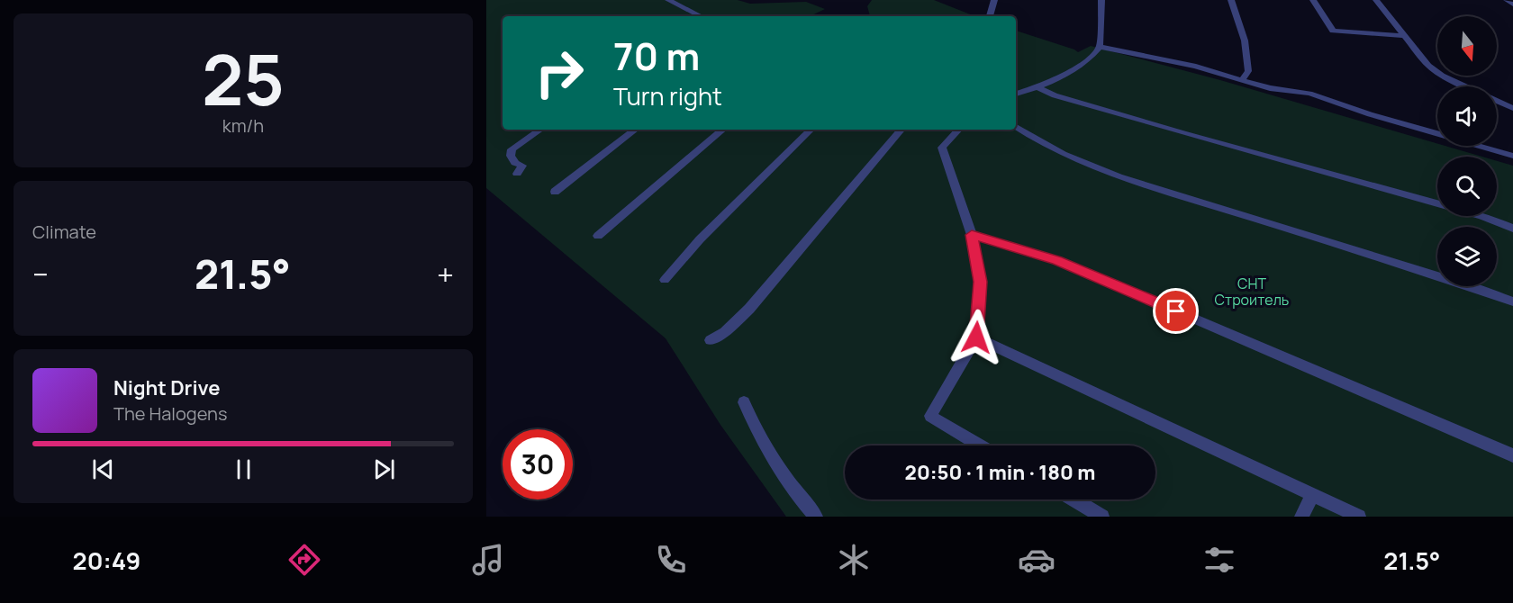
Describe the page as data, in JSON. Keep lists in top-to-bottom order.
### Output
{
  "parks": ["СНТ Строитель"],
  "north": "bottom",
  "page": {
    "tile": [
      ["25", "km/h"],
      "Climate"
    ],
    "turn": ["70 m", "Turn right"],
    "heat": ["−", "21.5°", "+"],
    "song": ["Night Drive", "The Halogens"],
    "limit": "30",
    "trip": "20:50 · 1 min · 180 m",
    "tabs": ["20:49", "21.5°"]
  }
}
